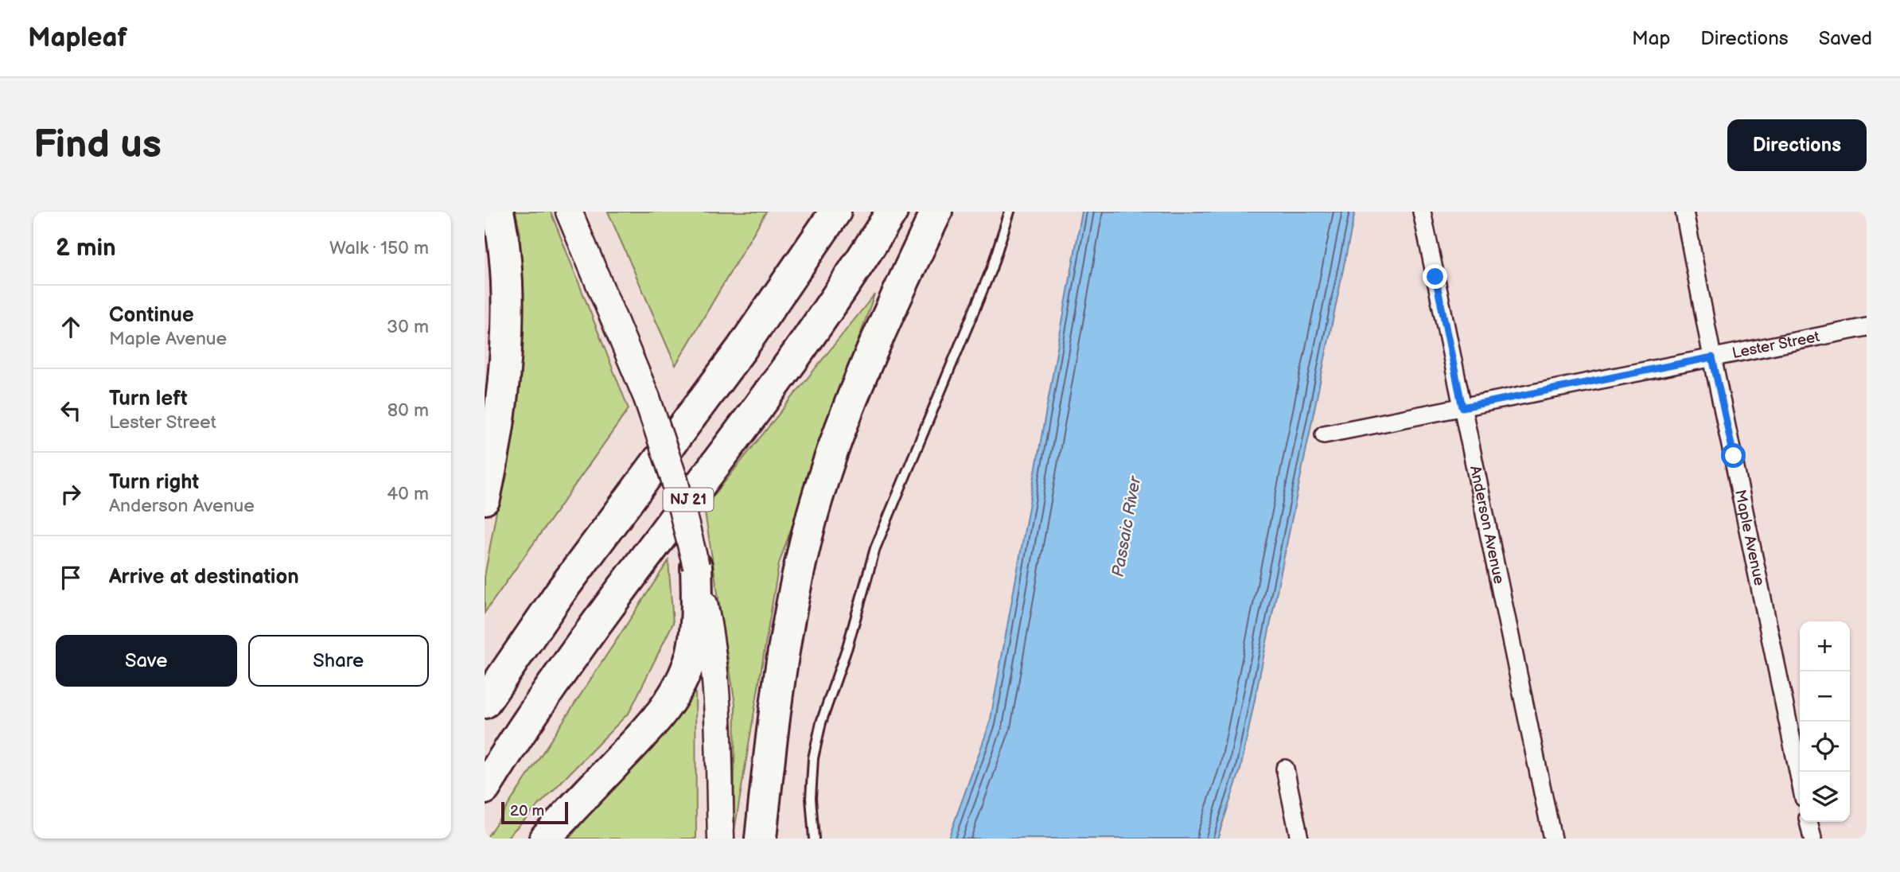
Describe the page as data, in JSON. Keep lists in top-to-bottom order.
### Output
{
  "streets": {
    "highway": ["NJ 21"],
    "street": ["Lester Street", "Anderson Avenue", "Maple Avenue"]
  },
  "crossings": [
    ["Lester Street", "Anderson Avenue"],
    ["Lester Street", "Maple Avenue"]
  ],
  "water": ["Passaic River"],
  "scale_bar": "20 m",
  "page": {
    "header": "Mapleaf",
    "nav": ["Map", "Directions", "Saved"],
    "buttons": [
      "Directions",
      ["Save", "Share"]
    ],
    "title": "Find us",
    "heading": ["2 min", "Walk · 150 m"],
    "list": [
      ["Continue", "Maple Avenue", "30 m"],
      ["Turn left", "Lester Street", "80 m"],
      ["Turn right", "Anderson Avenue", "40 m"],
      "Arrive at destination"
    ],
    "map_buttons": ["+", "−"],
    "scale": "20 m"
  }
}
